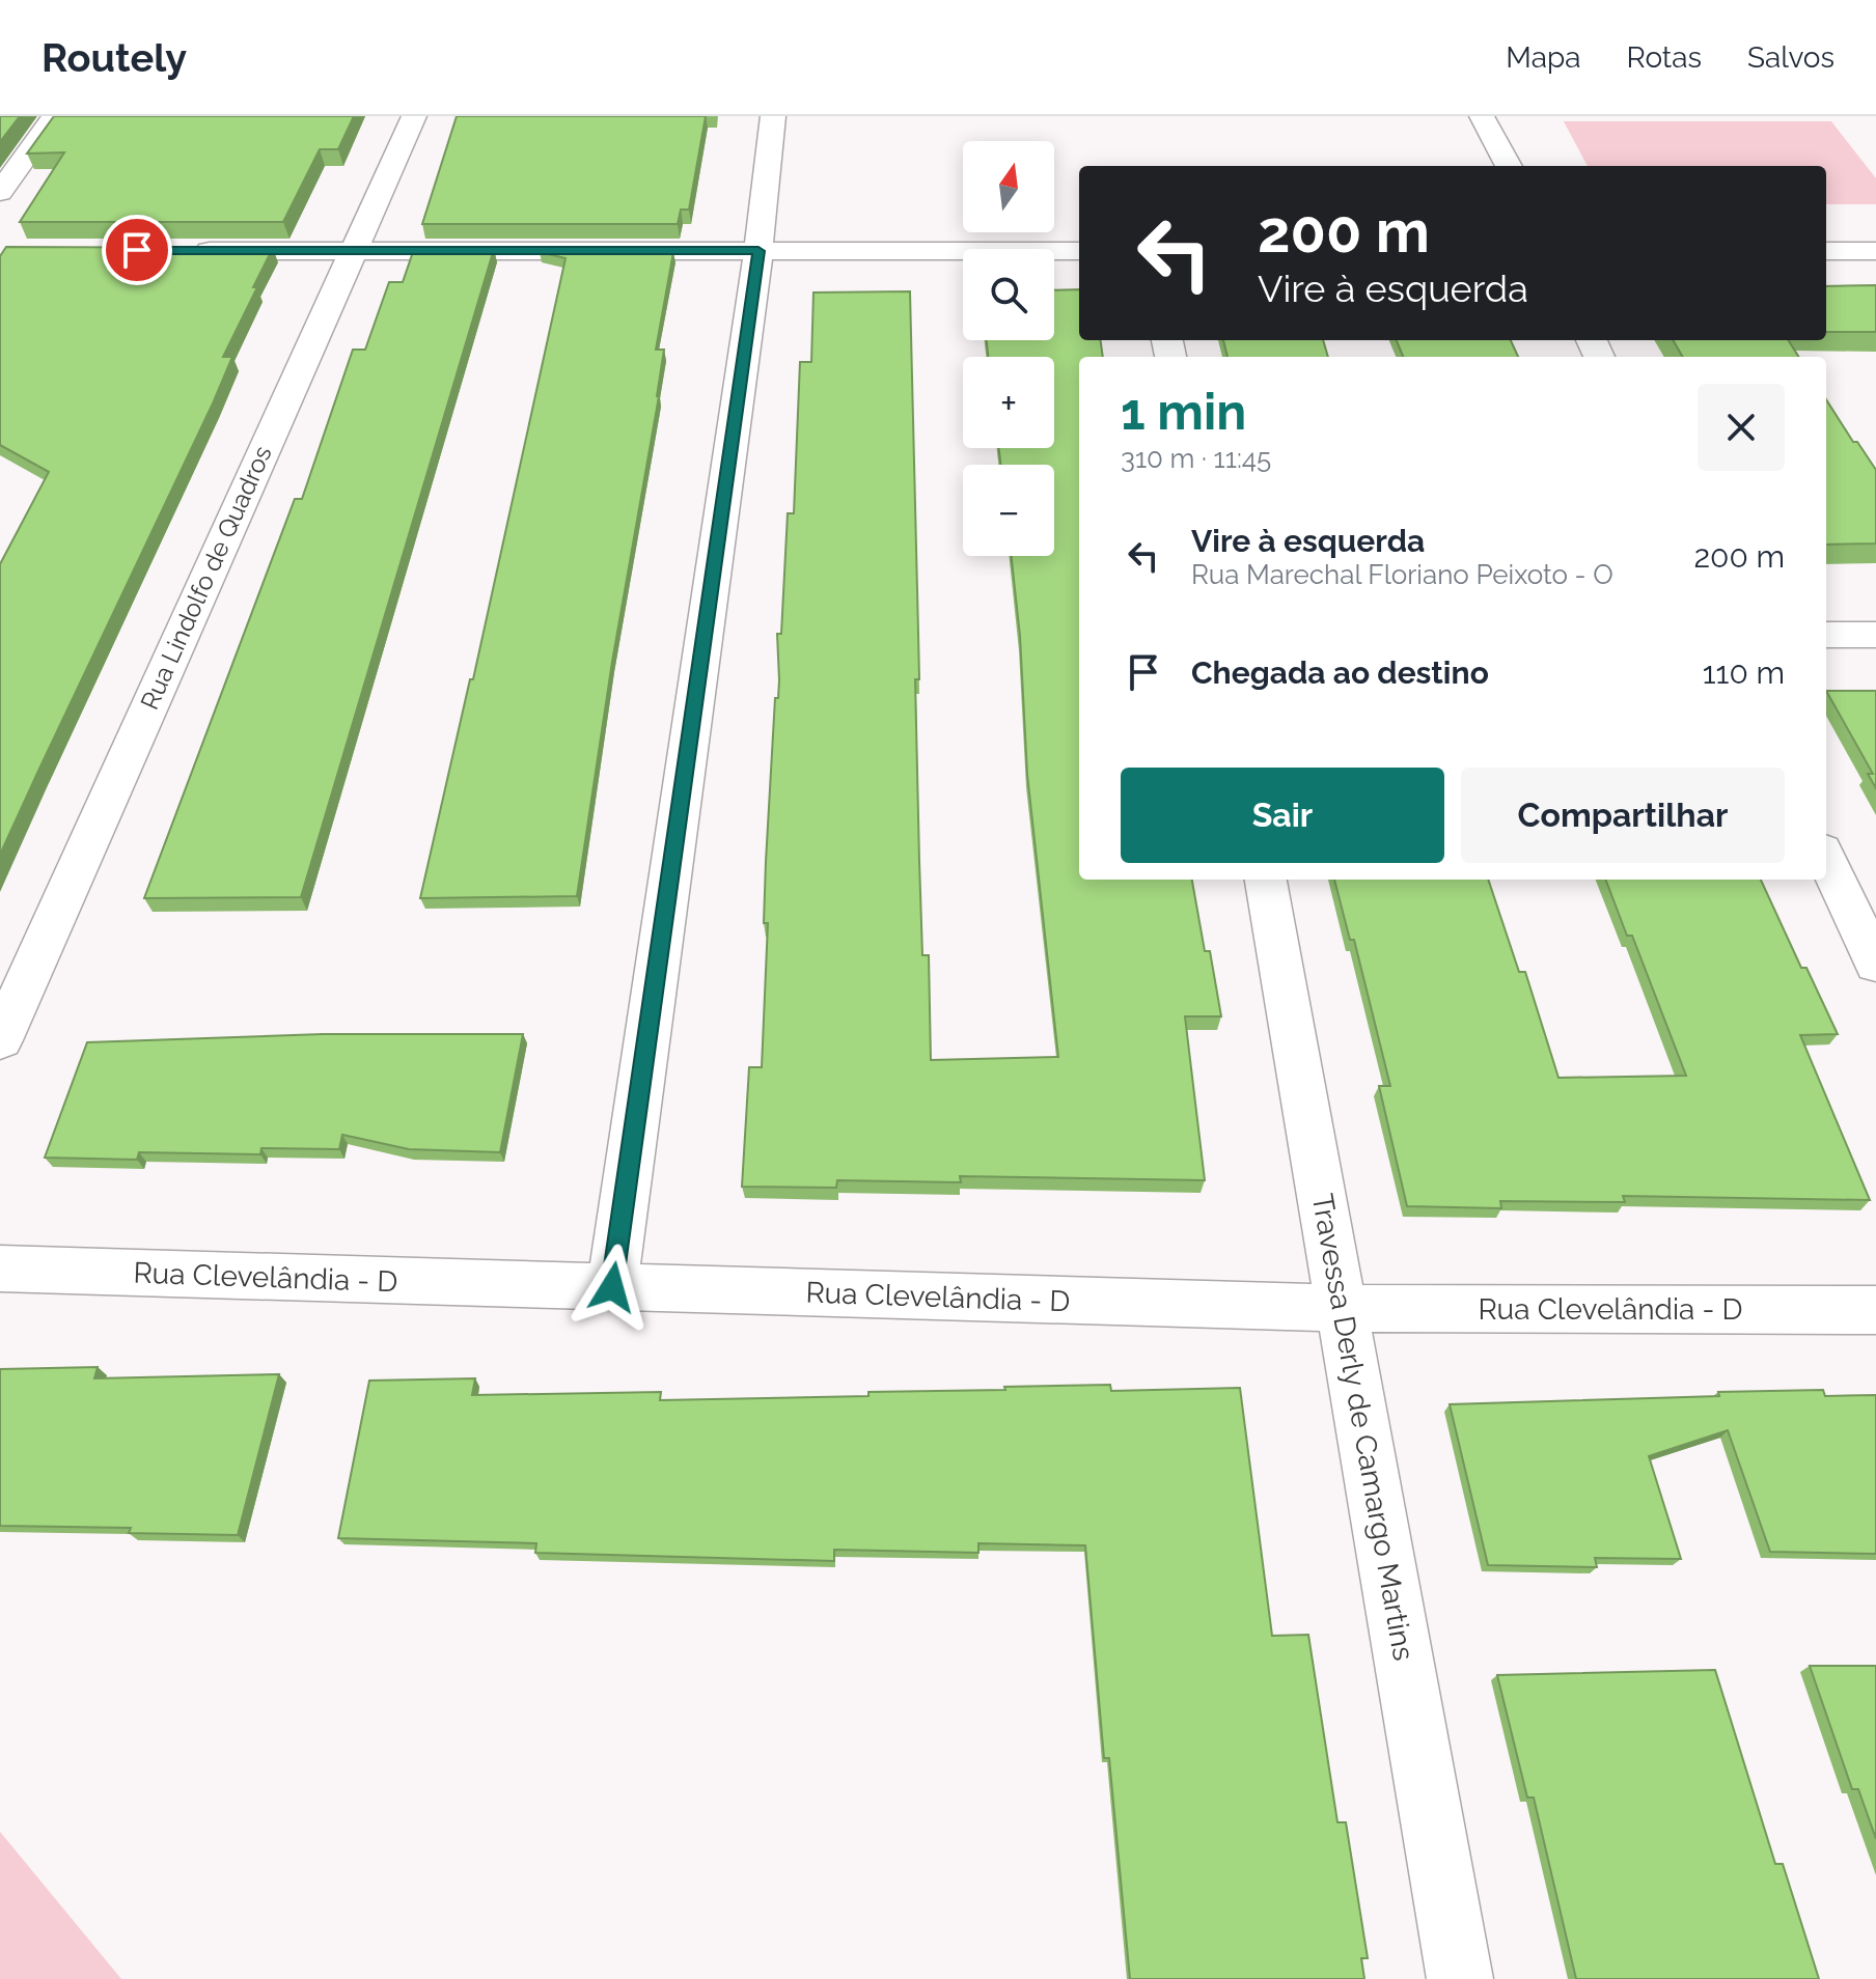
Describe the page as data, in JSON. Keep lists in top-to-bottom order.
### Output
{
  "streets": {
    "street": ["Rua Lindolfo de Quadros", "Rua Clevelândia - D", "Travessa Derly de Camargo Martins"]
  },
  "crossings": [
    ["Rua Clevelândia - D", "Travessa Derly de Camargo Martins"]
  ],
  "north": "top",
  "page": {
    "header": "Routely",
    "nav": ["Mapa", "Rotas", "Salvos"],
    "map_buttons": ["+", "−"],
    "turn": ["200 m", "Vire à esquerda"],
    "heading": ["1 min", "310 m · 11:45"],
    "list": [
      {
        "name": "Vire à esquerda",
        "note": "Rua Marechal Floriano Peixoto - O",
        "value": "200 m"
      },
      {
        "name": "Chegada ao destino",
        "value": "110 m"
      }
    ],
    "buttons": ["Sair", "Compartilhar"]
  }
}
